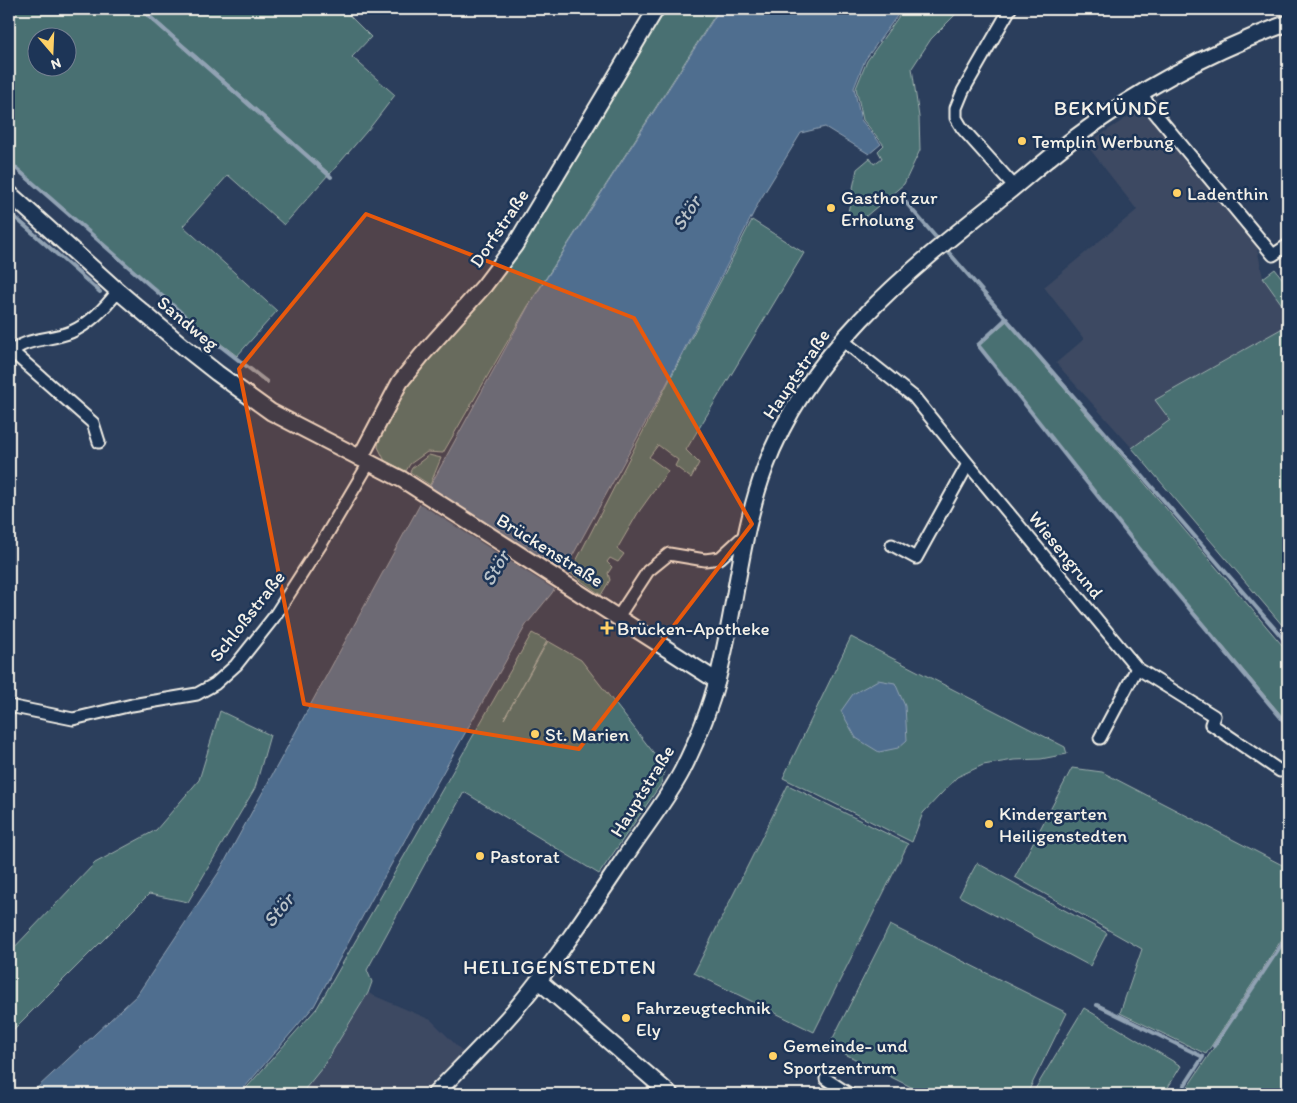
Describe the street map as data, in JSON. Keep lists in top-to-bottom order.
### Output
{
  "streets": {
    "street": [
      "Dorfstraße",
      "Sandweg",
      "Hauptstraße",
      "Brückenstraße",
      "Wiesengrund",
      "Schloßstraße"
    ]
  },
  "crossings": [
    ["Dorfstraße", "Sandweg"],
    ["Dorfstraße", "Brückenstraße"],
    ["Dorfstraße", "Schloßstraße"],
    ["Sandweg", "Brückenstraße"],
    ["Sandweg", "Schloßstraße"],
    ["Hauptstraße", "Brückenstraße"],
    ["Hauptstraße", "Wiesengrund"],
    ["Brückenstraße", "Schloßstraße"]
  ],
  "districts": ["BEKMÜNDE", "HEILIGENSTEDTEN"],
  "water": ["Stör"],
  "places": {
    "other": [
      "Templin Werbung",
      "Ladenthin",
      "Gasthof zur Erholung",
      "St. Marien",
      "Kindergarten Heiligenstedten",
      "Pastorat",
      "Fahrzeugtechnik Ely",
      "Gemeinde- und Sportzentrum"
    ],
    "health": ["Brücken-Apotheke"]
  },
  "north": "bottom"
}
